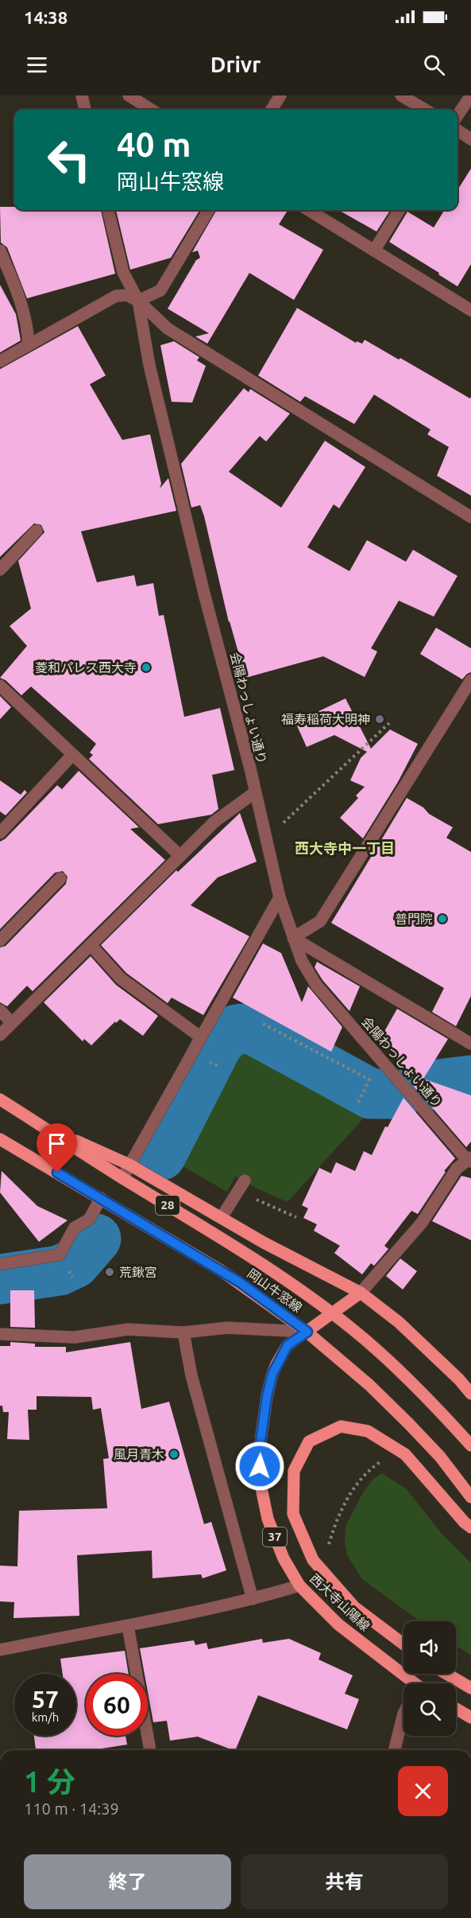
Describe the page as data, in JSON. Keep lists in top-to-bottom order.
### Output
{
  "streets": {
    "main road": [
      "28",
      "岡山牛窓線",
      "37",
      "西大寺山陽線"
    ],
    "street": ["会陽わっしょい通り"]
  },
  "crossings": [
    ["岡山牛窓線", "西大寺山陽線"]
  ],
  "districts": ["西大寺中一丁目"],
  "places": [
    "菱和パレス西大寺",
    "福寿稲荷大明神",
    "普門院",
    "荒鍬宮",
    "風月青木"
  ],
  "page": {
    "status": "14:38",
    "header": "Drivr",
    "turn": ["40 m", "岡山牛窓線"],
    "speed": "57 km/h",
    "limit": "60",
    "heading": ["1 分", "110 m · 14:39"],
    "buttons": ["終了", "共有"]
  }
}
